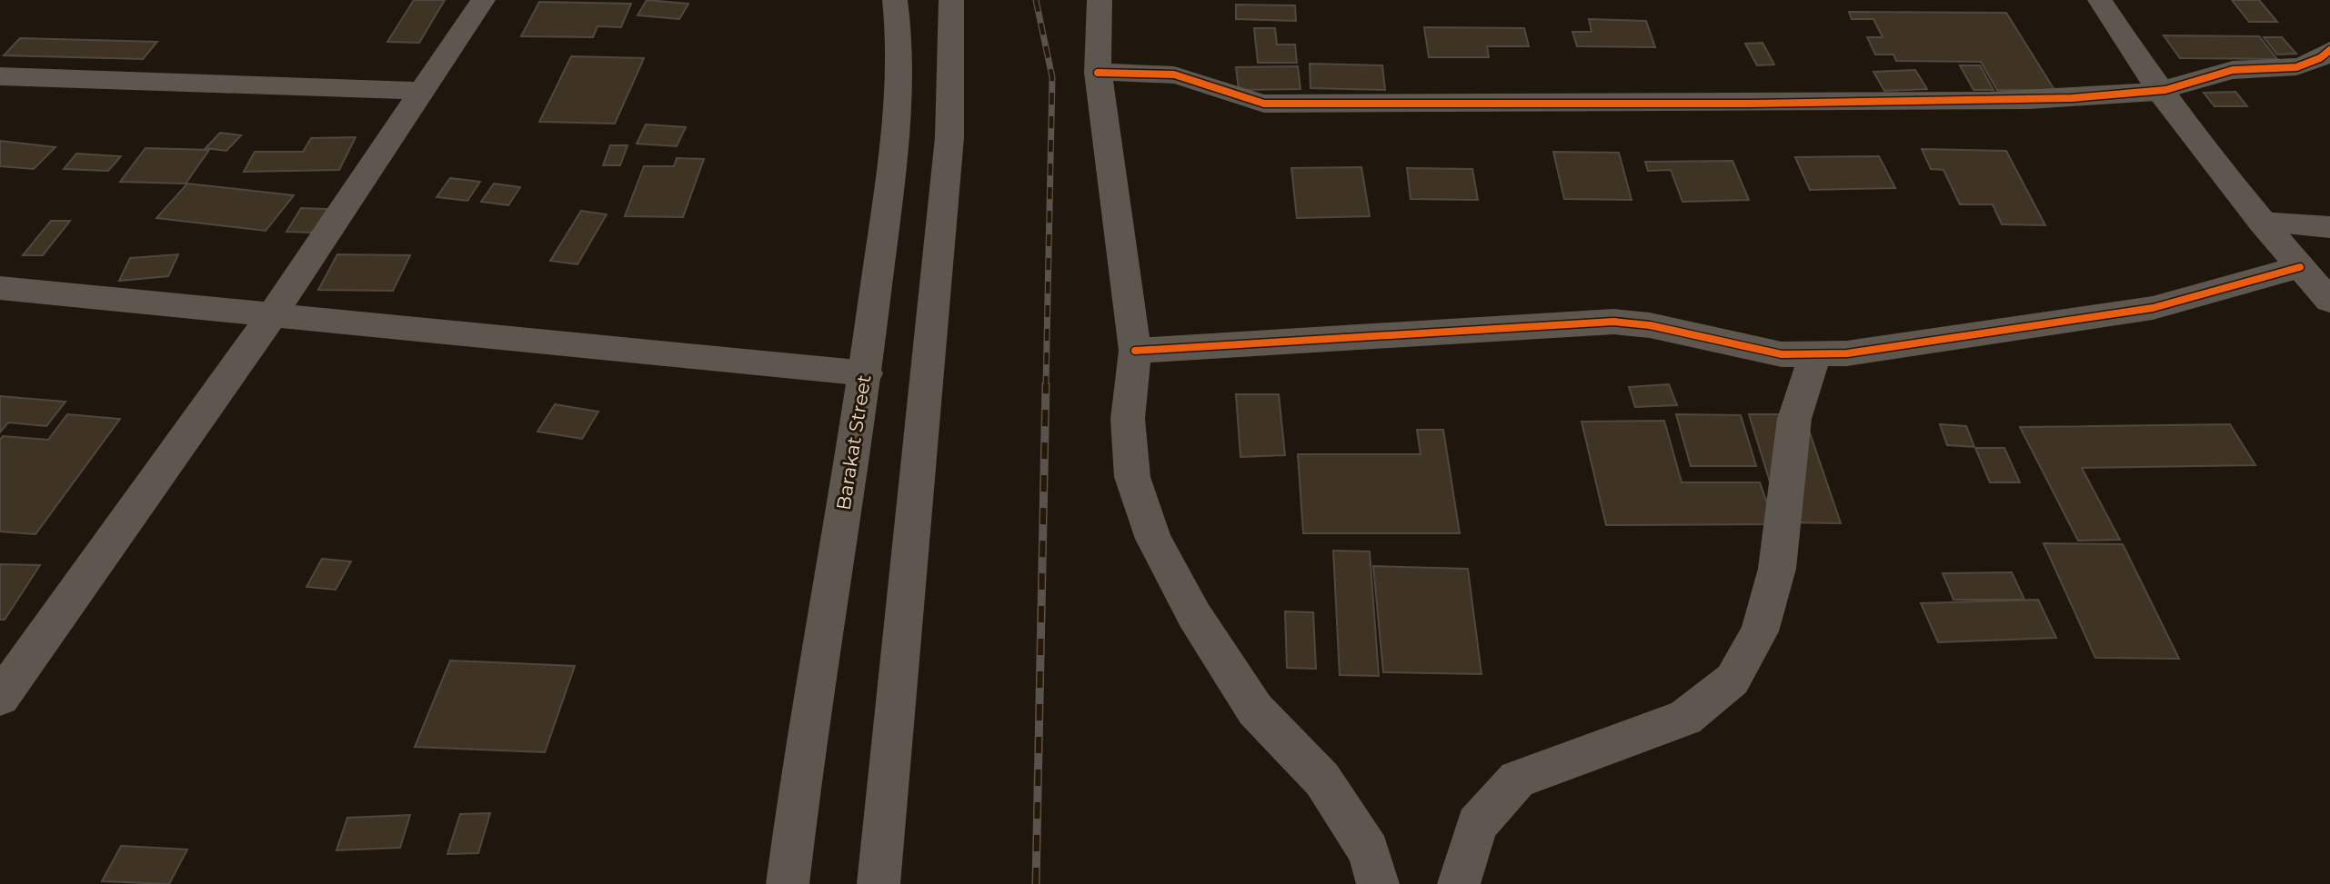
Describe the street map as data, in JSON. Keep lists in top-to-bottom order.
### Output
{
  "streets": {
    "street": ["Barakat Street"]
  }
}
